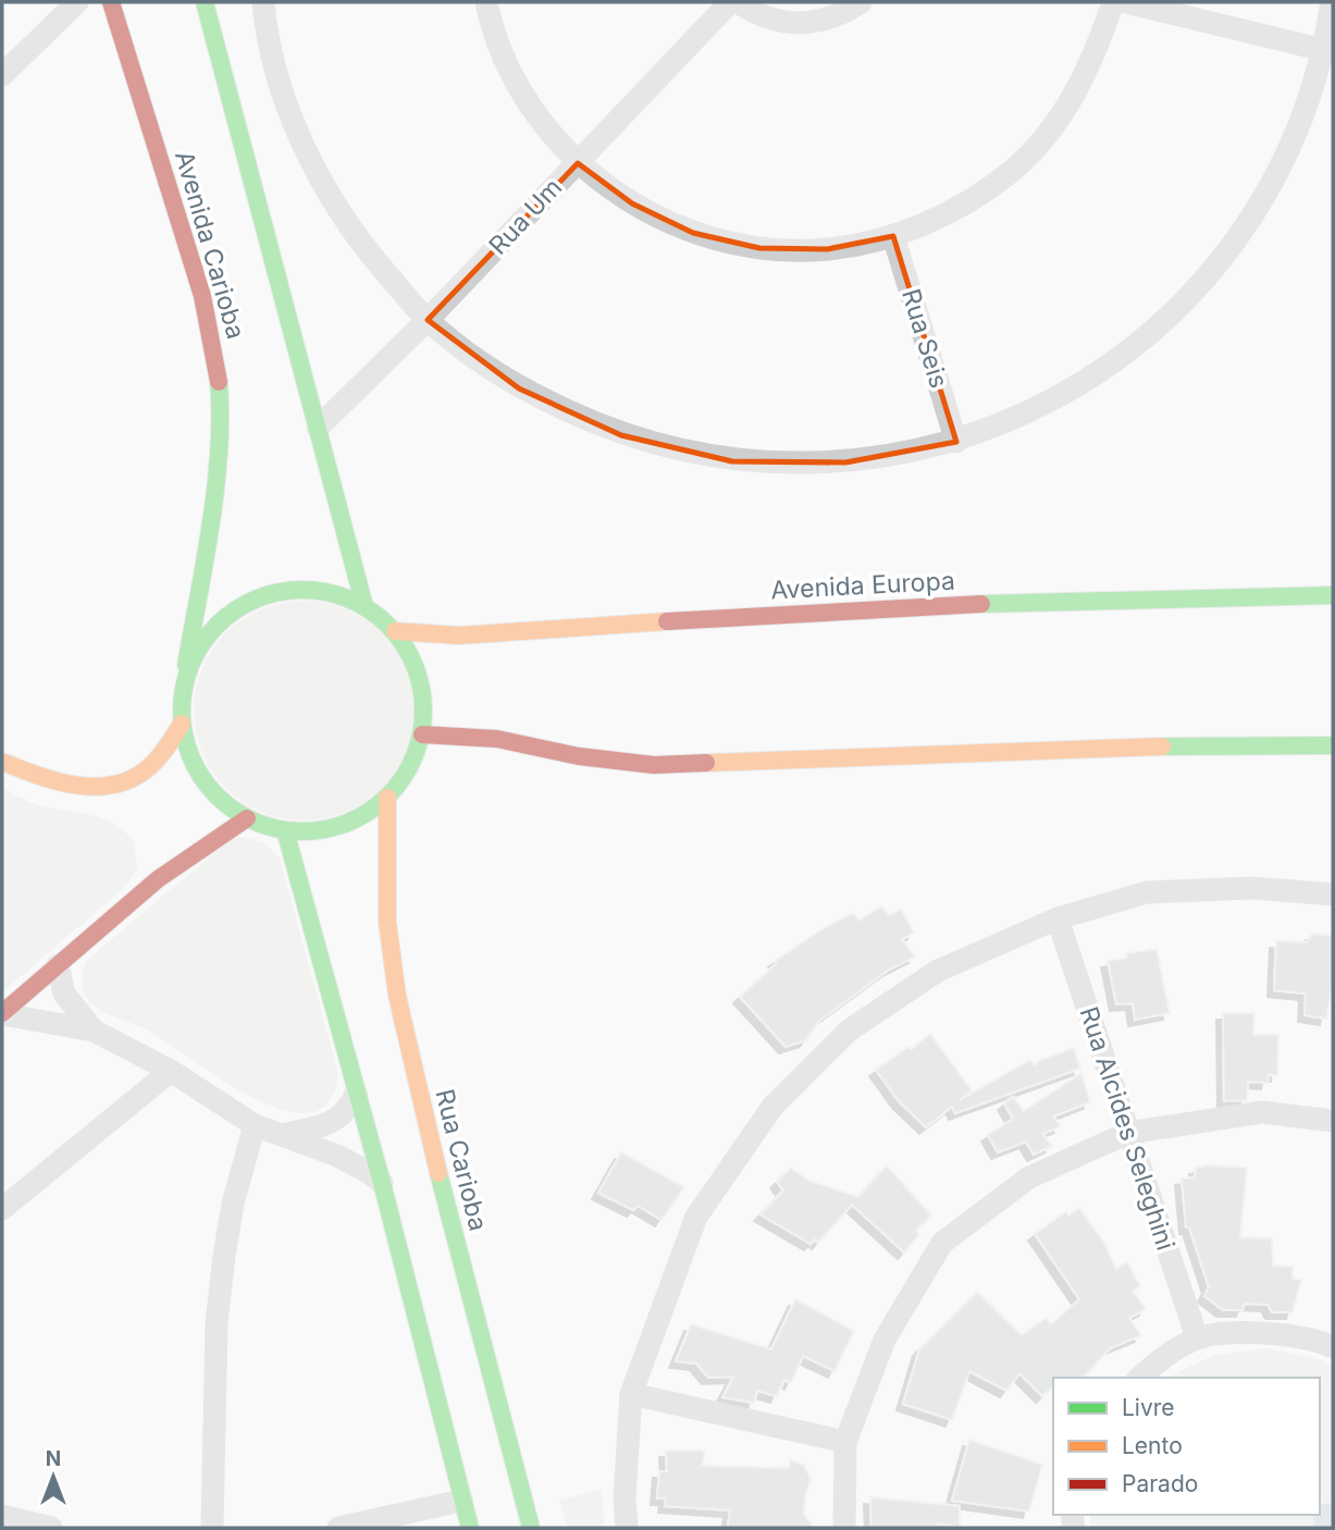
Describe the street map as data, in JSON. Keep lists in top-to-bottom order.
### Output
{
  "streets": {
    "main road": ["Avenida Carioba", "Avenida Europa", "Rua Carioba"],
    "street": ["Rua Um", "Rua Seis", "Rua Alcides Seleghini"]
  },
  "crossings": [
    ["Avenida Carioba", "Avenida Europa"],
    ["Avenida Carioba", "Rua Carioba"],
    ["Avenida Europa", "Rua Carioba"]
  ],
  "legend": ["Livre", "Lento", "Parado"],
  "north": "top"
}
